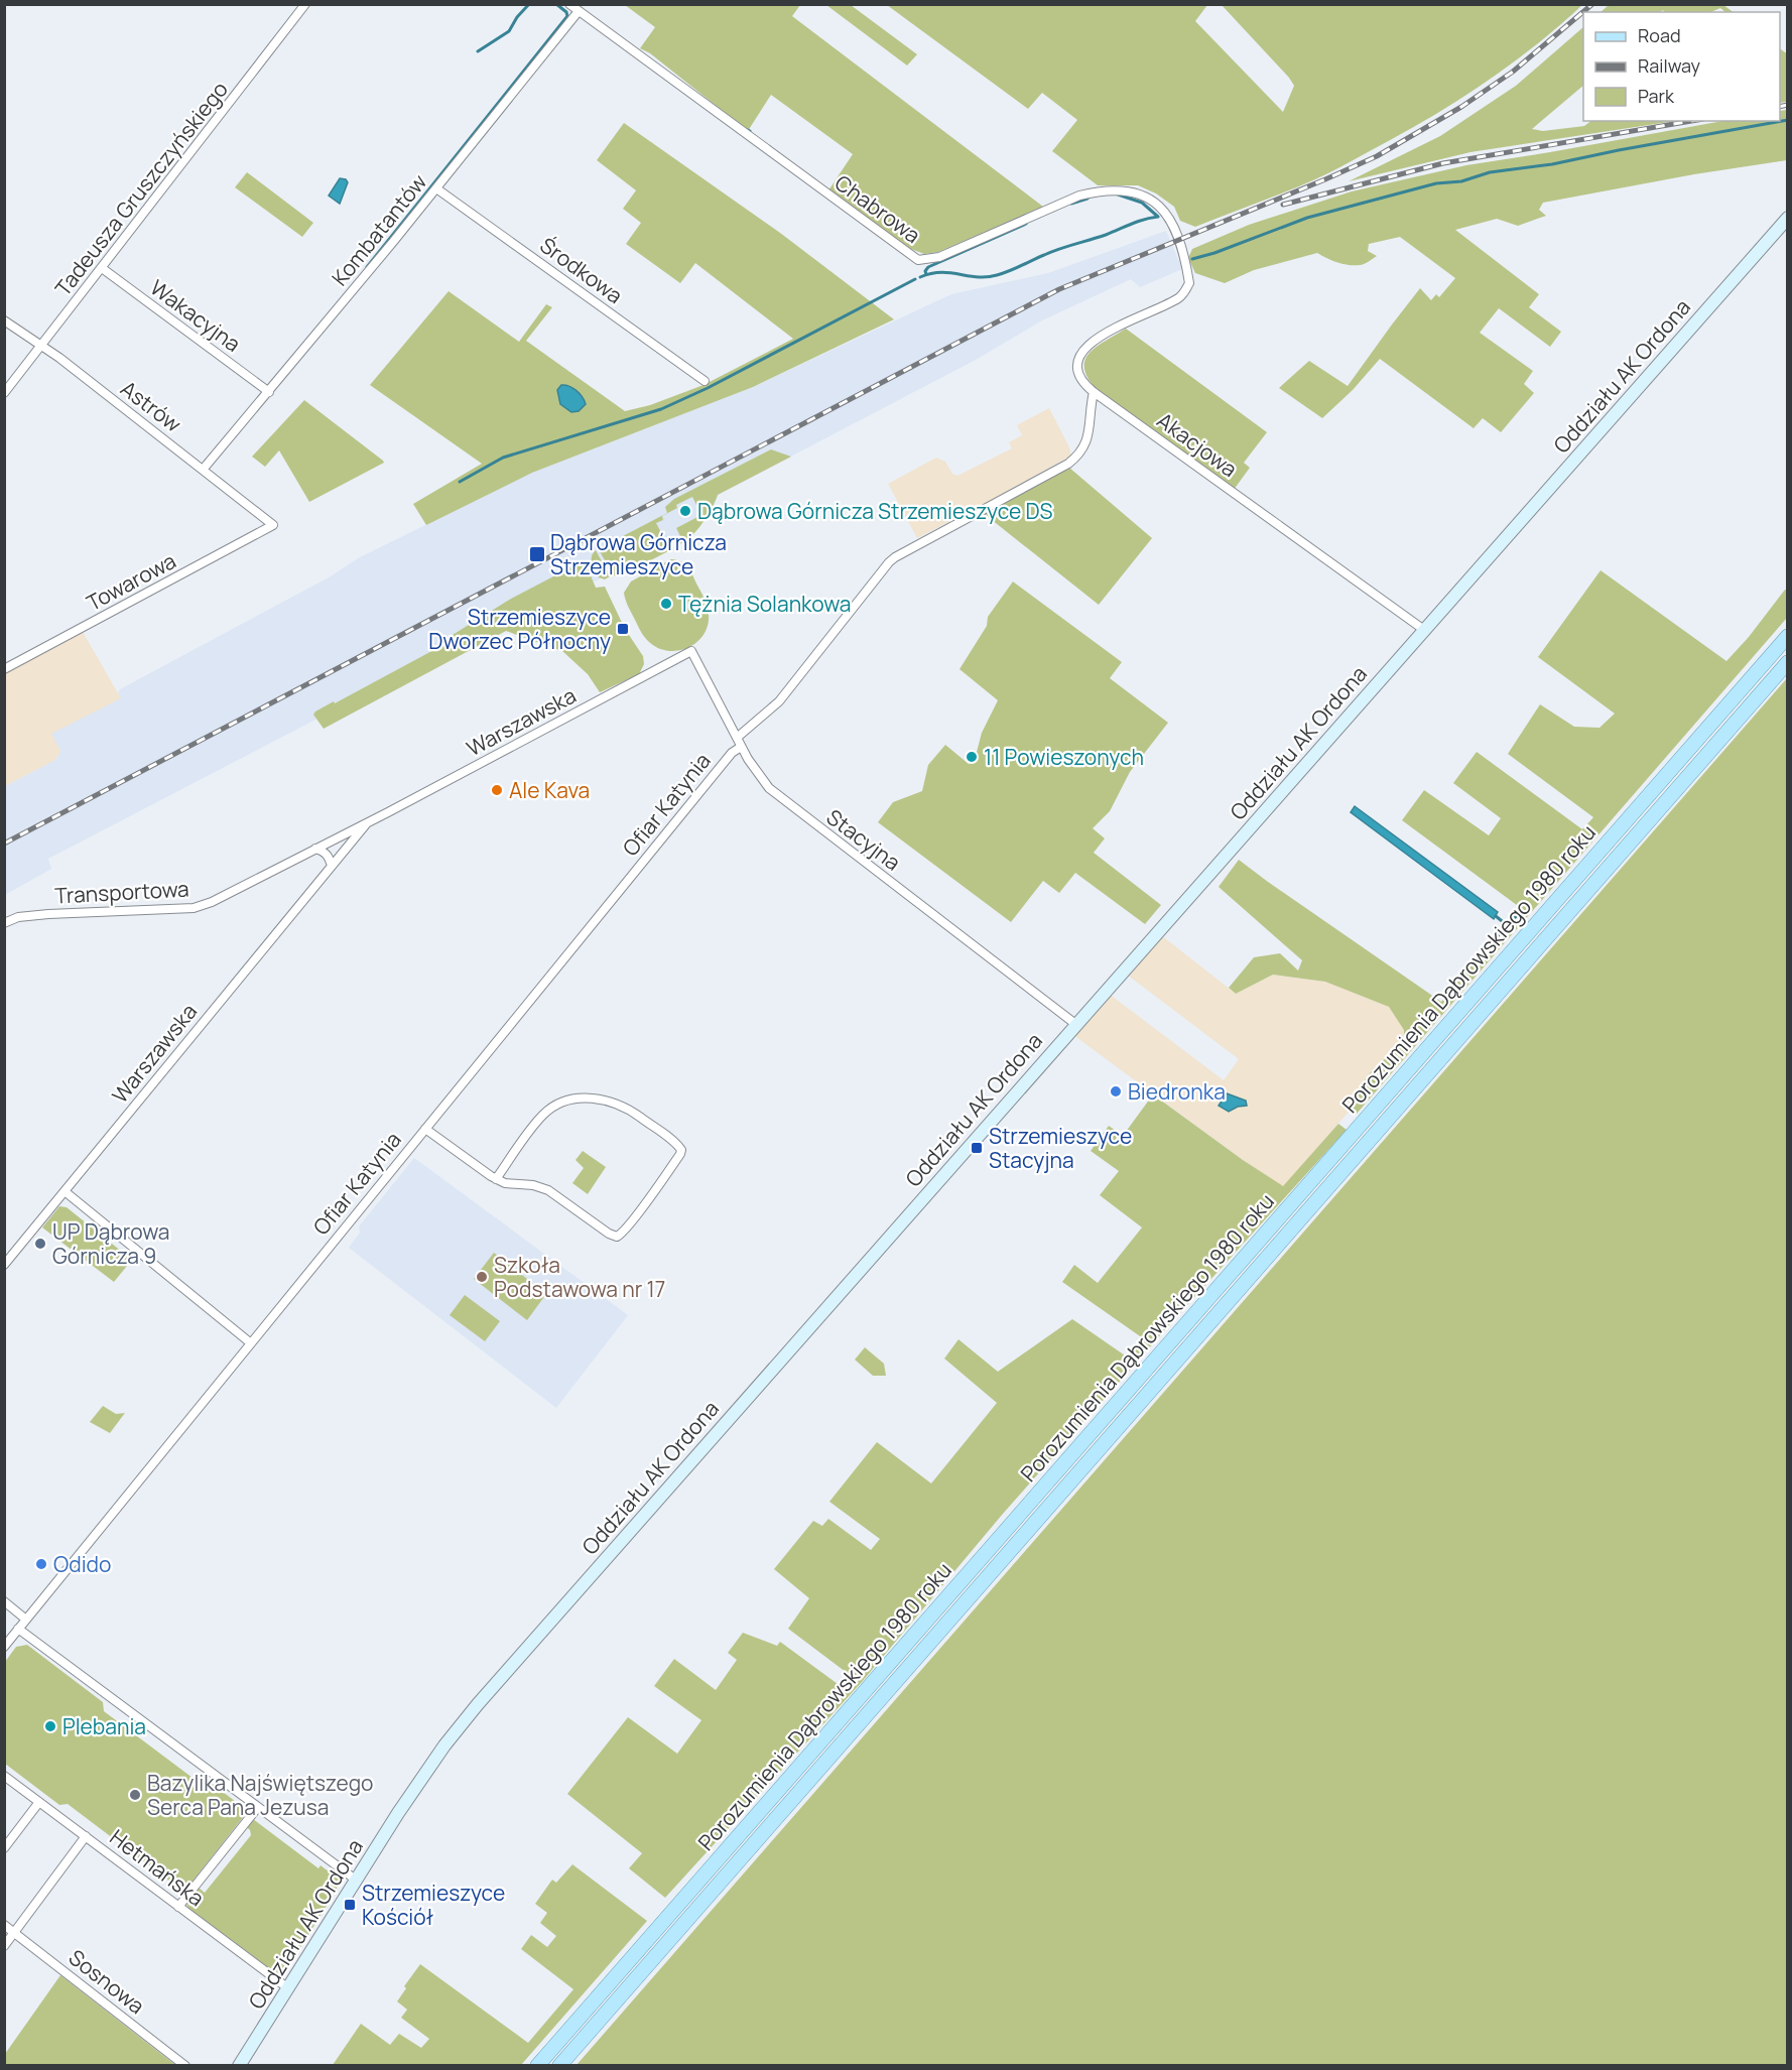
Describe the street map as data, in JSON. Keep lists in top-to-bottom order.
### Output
{
  "streets": {
    "main road": ["Porozumienia Dąbrowskiego 1980 roku"],
    "street": [
      "Tadeusza Gruszczyńskiego",
      "Chabrowa",
      "Kombatantów",
      "Środkowa",
      "Wakacyjna",
      "Oddziału AK Ordona",
      "Astrów",
      "Akacjowa",
      "Towarowa",
      "Warszawska",
      "Ofiar Katynia",
      "Stacyjna",
      "Transportowa",
      "Hetmańska",
      "Sosnowa"
    ]
  },
  "crossings": [
    ["Tadeusza Gruszczyńskiego", "Wakacyjna"],
    ["Tadeusza Gruszczyńskiego", "Astrów"],
    ["Chabrowa", "Kombatantów"],
    ["Chabrowa", "Akacjowa"],
    ["Kombatantów", "Środkowa"],
    ["Kombatantów", "Wakacyjna"],
    ["Kombatantów", "Astrów"],
    ["Oddziału AK Ordona", "Akacjowa"],
    ["Oddziału AK Ordona", "Stacyjna"],
    ["Oddziału AK Ordona", "Hetmańska"],
    ["Astrów", "Towarowa"],
    ["Warszawska", "Stacyjna"],
    ["Warszawska", "Transportowa"],
    ["Ofiar Katynia", "Stacyjna"]
  ],
  "places": {
    "other": [
      "Dąbrowa Górnicza Strzemieszyce DS",
      "Tężnia Solankowa",
      "11 Powieszonych",
      "Ale Kava",
      "Biedronka",
      "UP Dąbrowa Górnicza 9",
      "Szkoła Podstawowa nr 17",
      "Odido",
      "Plebania",
      "Bazylika Najświętszego Serca Pana Jezusa"
    ],
    "transit": [
      "Dąbrowa Górnicza Strzemieszyce",
      "Strzemieszyce Dworzec Północny",
      "Strzemieszyce Stacyjna",
      "Strzemieszyce Kościół"
    ]
  },
  "legend": ["Road", "Railway", "Park"]
}
